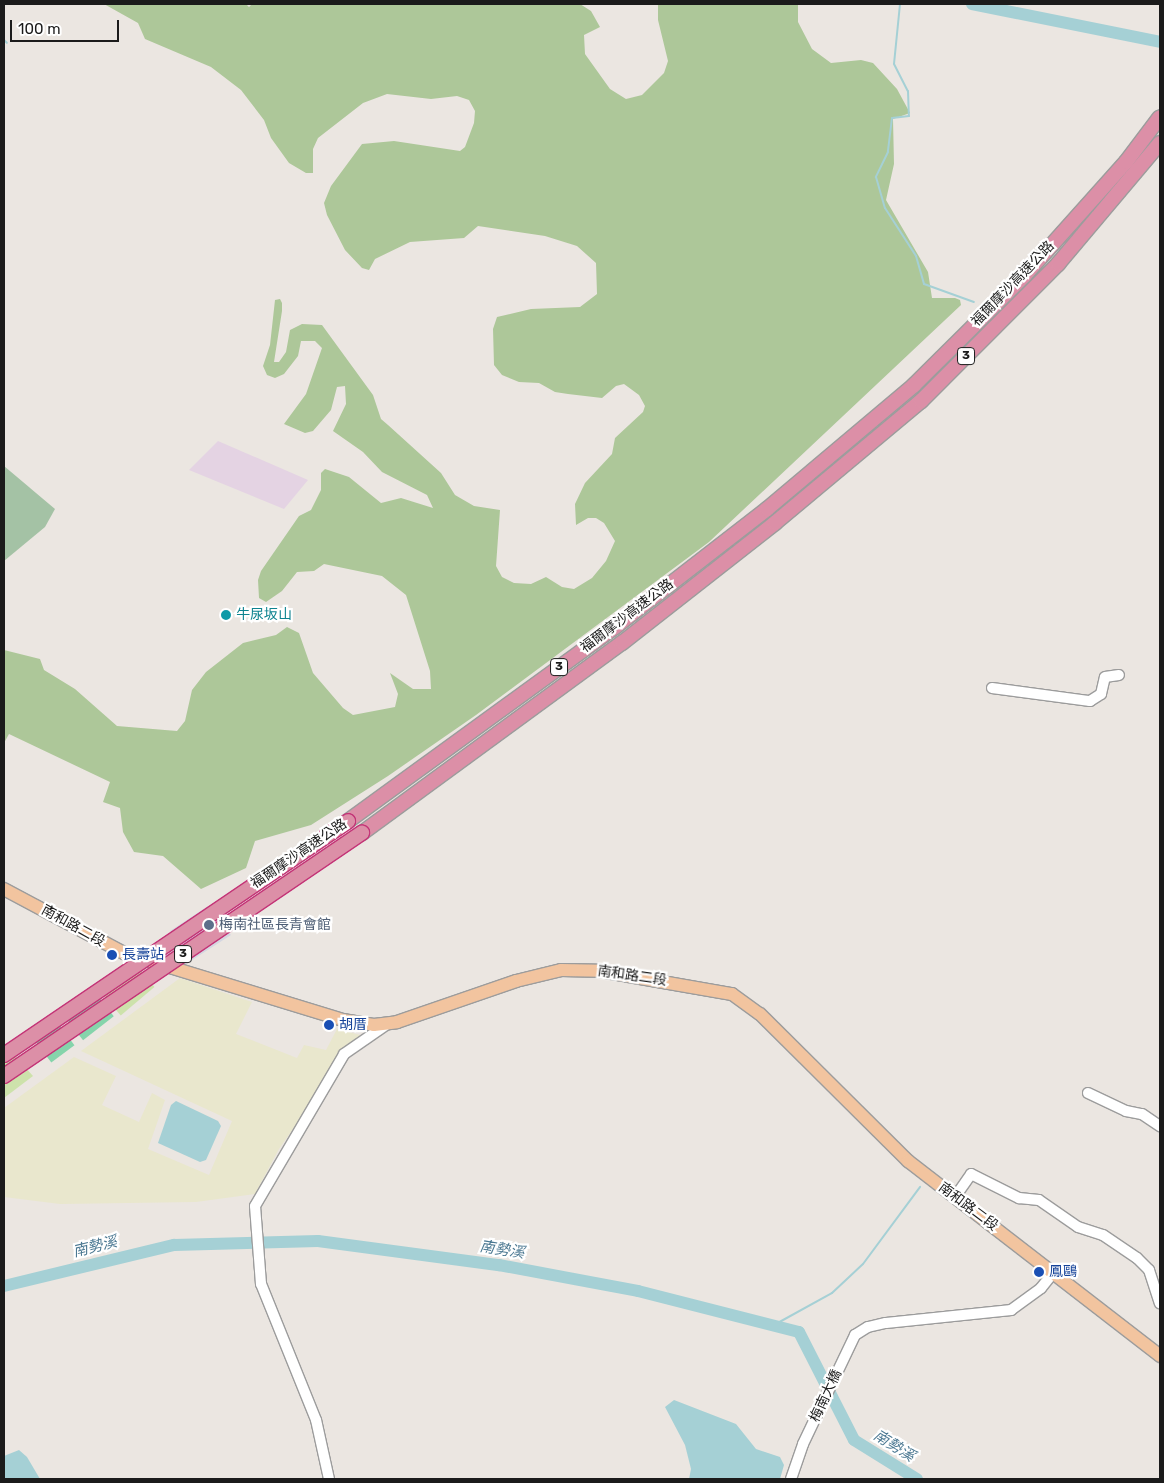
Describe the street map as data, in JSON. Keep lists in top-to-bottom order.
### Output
{
  "streets": {
    "highway": ["福爾摩沙高速公路", "3"],
    "main road": ["南和路二段"],
    "street": ["梅南大橋"]
  },
  "crossings": [
    ["南和路二段", "梅南大橋"]
  ],
  "water": ["南勢溪"],
  "places": [
    "牛尿坂山",
    "梅南社區長青會館",
    "長壽站",
    "胡厝",
    "鳳鷗"
  ],
  "scale_bar": "100 m"
}
